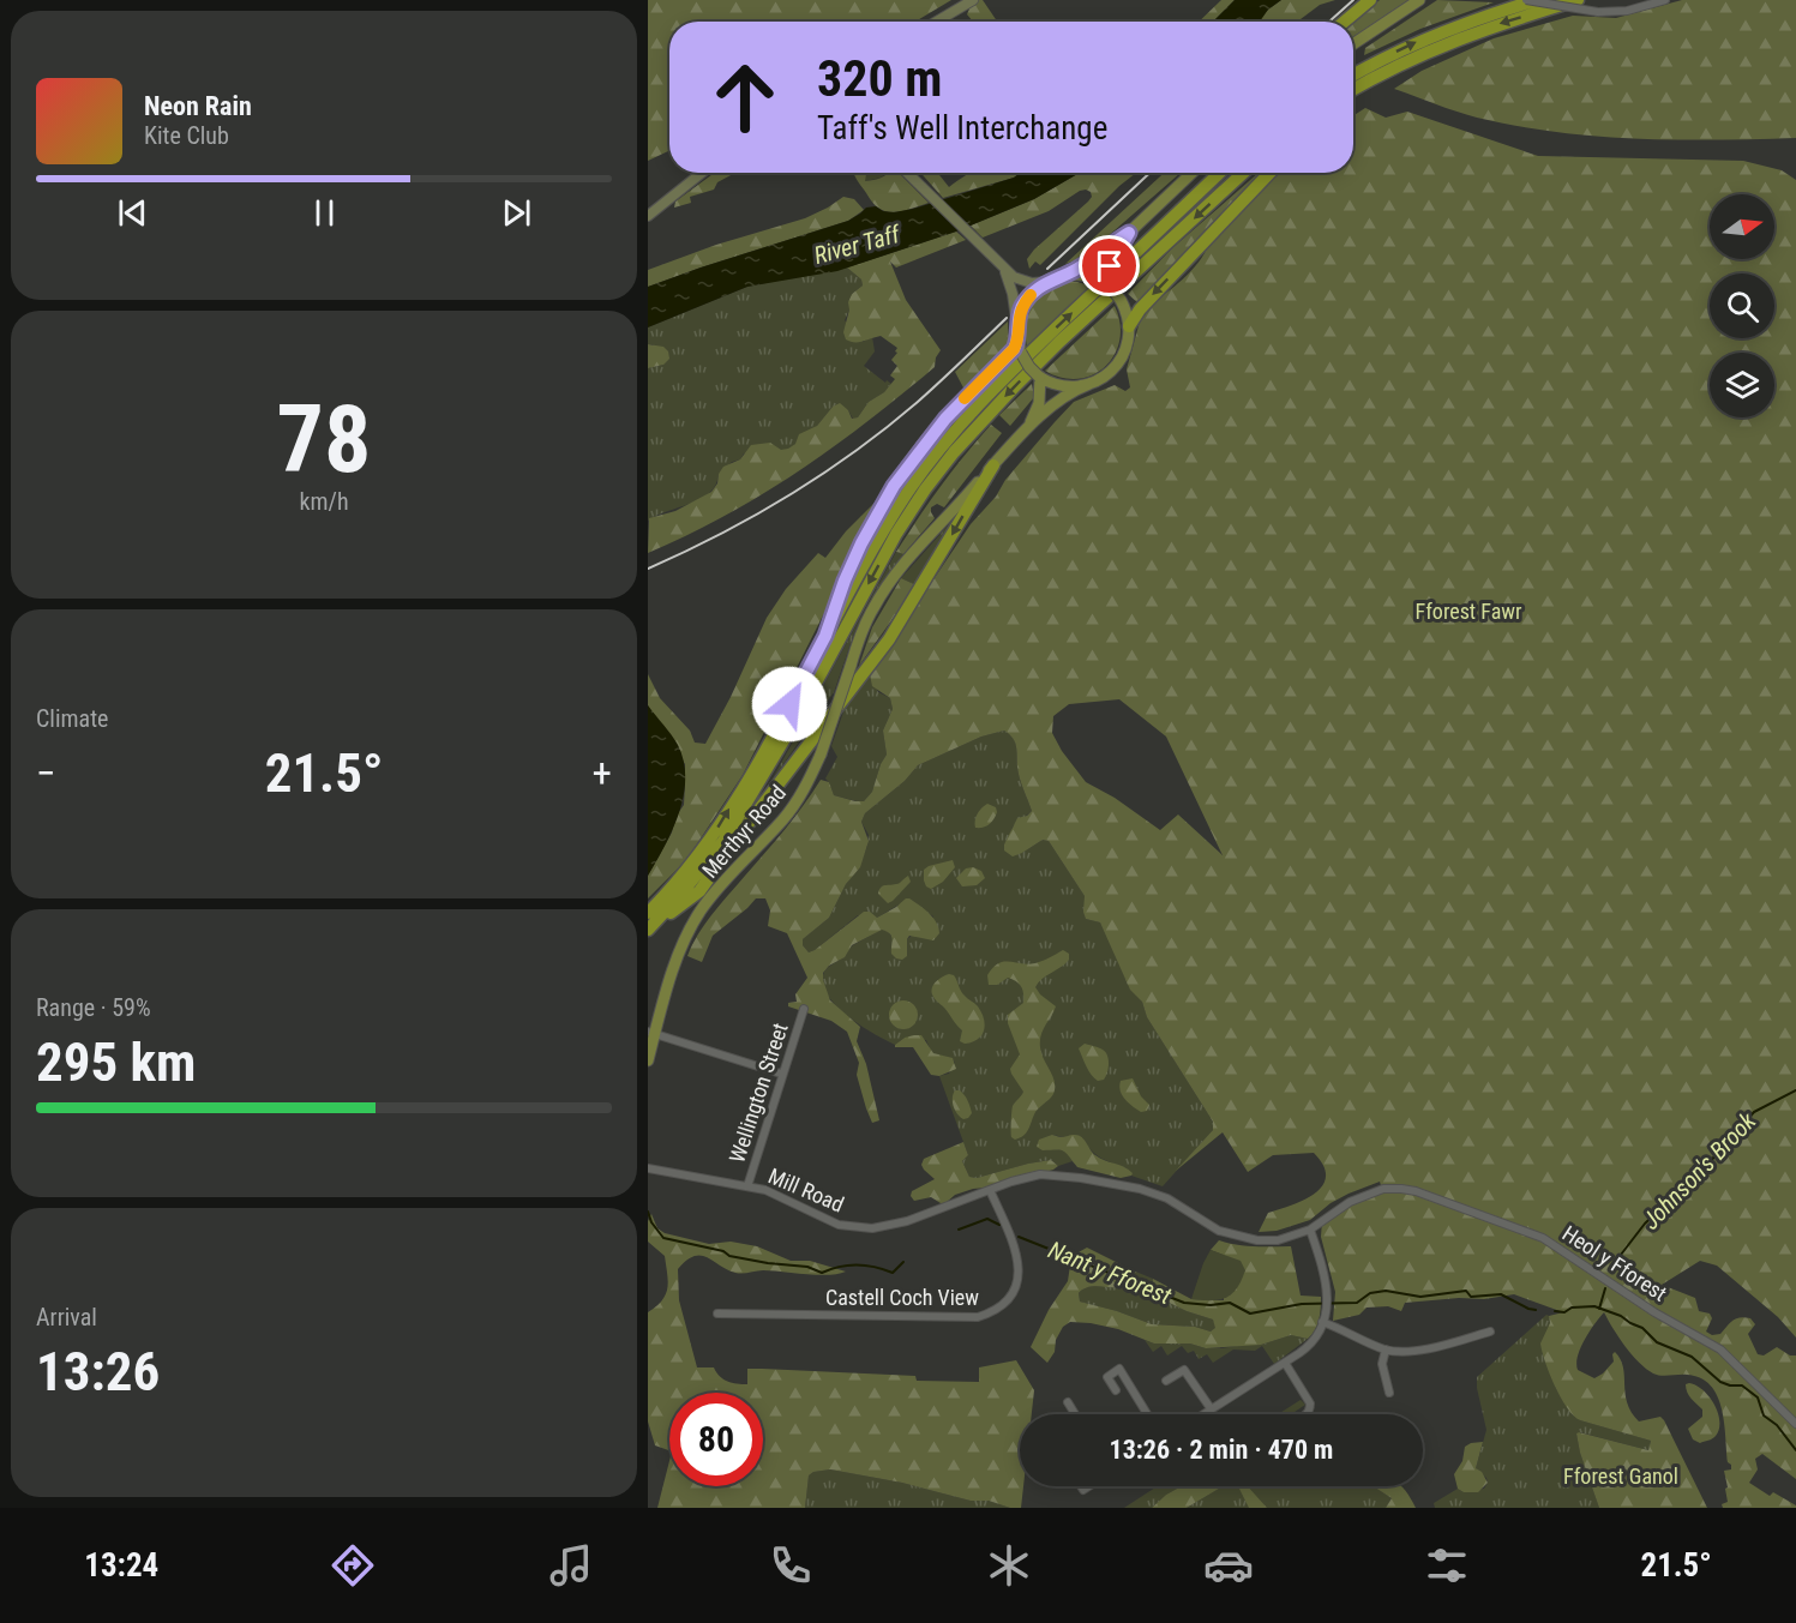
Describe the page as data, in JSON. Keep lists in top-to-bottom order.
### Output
{
  "streets": {
    "main road": ["Merthyr Road"],
    "street": [
      "Wellington Street",
      "Mill Road",
      "Heol y Fforest",
      "Castell Coch View"
    ]
  },
  "crossings": [
    ["Wellington Street", "Mill Road"],
    ["Mill Road", "Heol y Fforest"],
    ["Mill Road", "Castell Coch View"]
  ],
  "water": ["River Taff", "Johnson's Brook", "Nant y Fforest"],
  "parks": ["Fforest Fawr", "Fforest Ganol"],
  "north": "right",
  "page": {
    "turn": ["320 m", "Taff's Well Interchange"],
    "song": ["Neon Rain", "Kite Club"],
    "tile": [
      ["78", "km/h"],
      "Climate",
      ["Range · 59%", "295 km"],
      ["Arrival", "13:26"]
    ],
    "heat": ["−", "21.5°", "+"],
    "limit": "80",
    "trip": "13:26 · 2 min · 470 m",
    "tabs": ["13:24", "21.5°"]
  }
}
